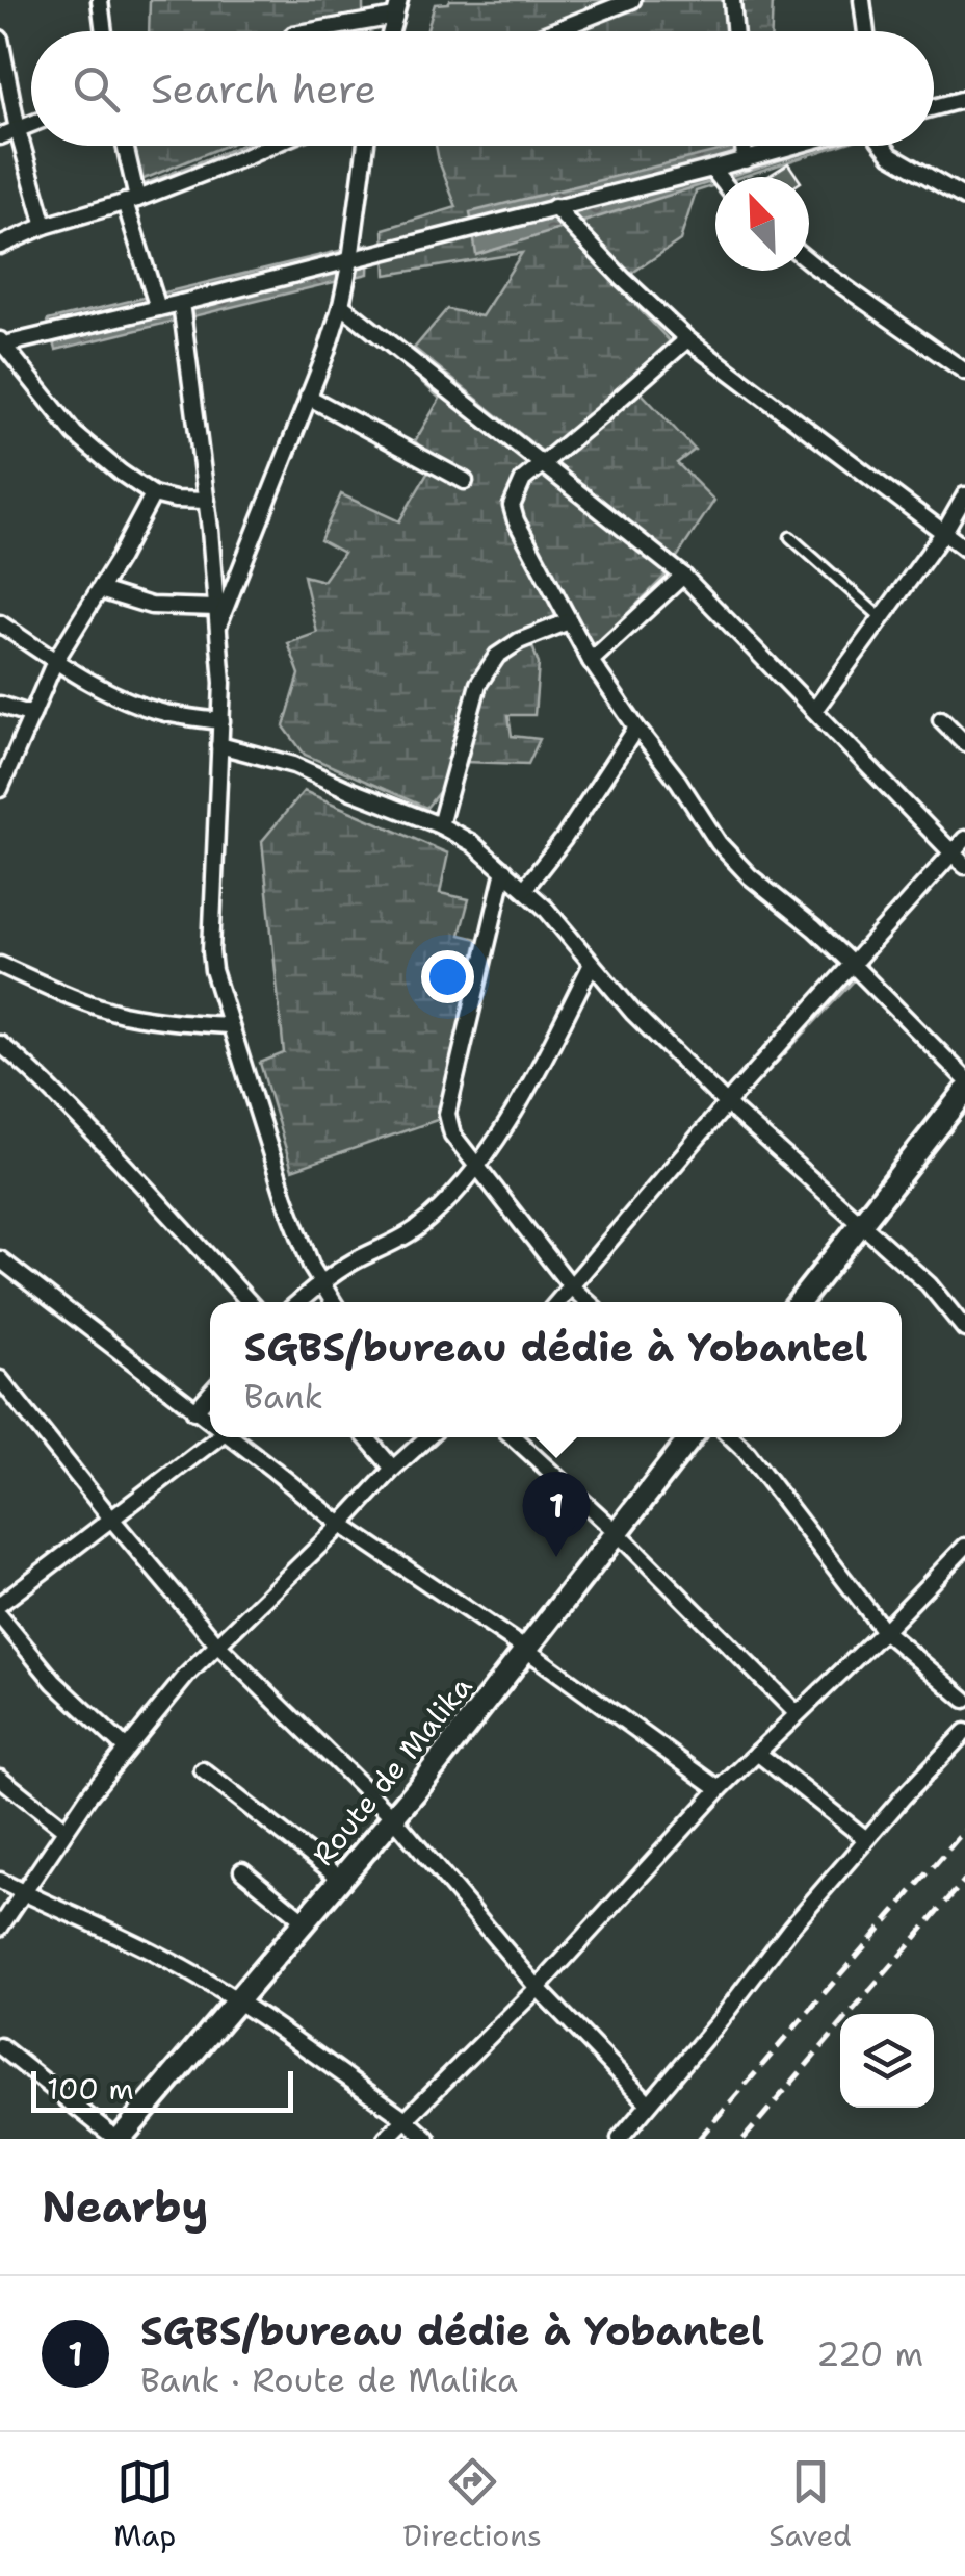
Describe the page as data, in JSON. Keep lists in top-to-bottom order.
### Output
{
  "streets": {
    "main road": ["Route de Malika"]
  },
  "scale_bar": "100 m",
  "north": "top left",
  "page": {
    "search": "Search here",
    "popup": ["SGBS/bureau dédie à Yobantel", "Bank"],
    "pins": "1",
    "scale": "100 m",
    "heading": "Nearby",
    "list": [
      {
        "mark": "1",
        "name": "SGBS/bureau dédie à Yobantel",
        "note": "Bank · Route de Malika",
        "value": "220 m"
      }
    ],
    "nav": ["Map", "Directions", "Saved"]
  }
}
